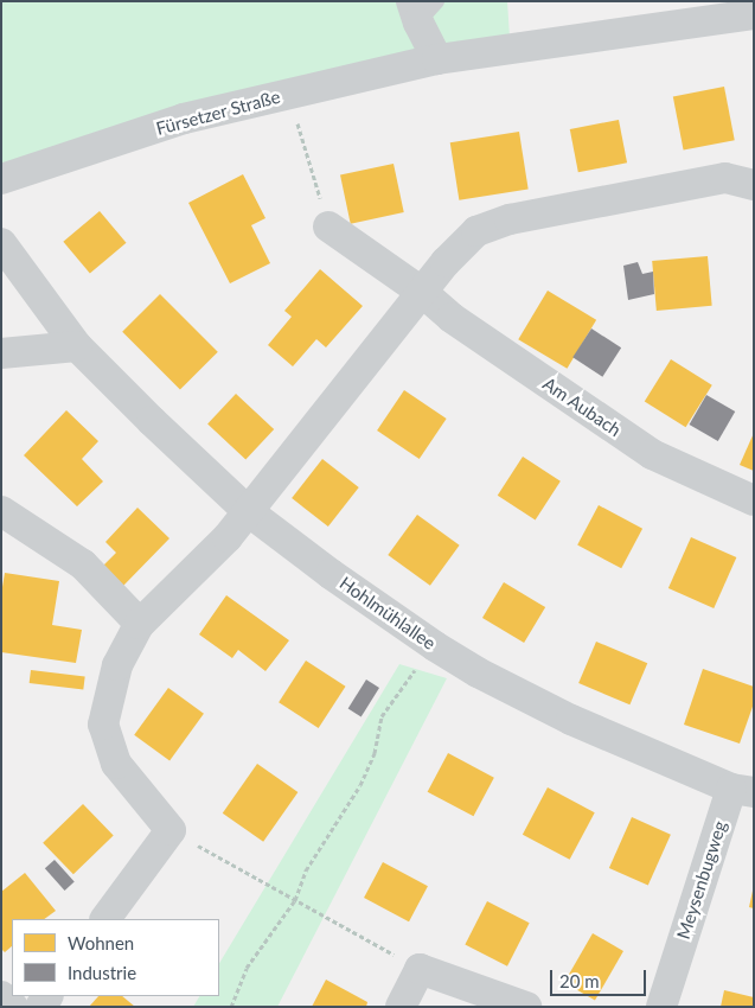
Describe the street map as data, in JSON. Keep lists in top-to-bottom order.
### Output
{
  "streets": {
    "street": [
      "Fürsetzer Straße",
      "Am Aubach",
      "Hohlmühlallee",
      "Meysenbugweg"
    ]
  },
  "crossings": [
    ["Hohlmühlallee", "Meysenbugweg"]
  ],
  "legend": ["Wohnen", "Industrie"],
  "scale_bar": "20 m"
}
